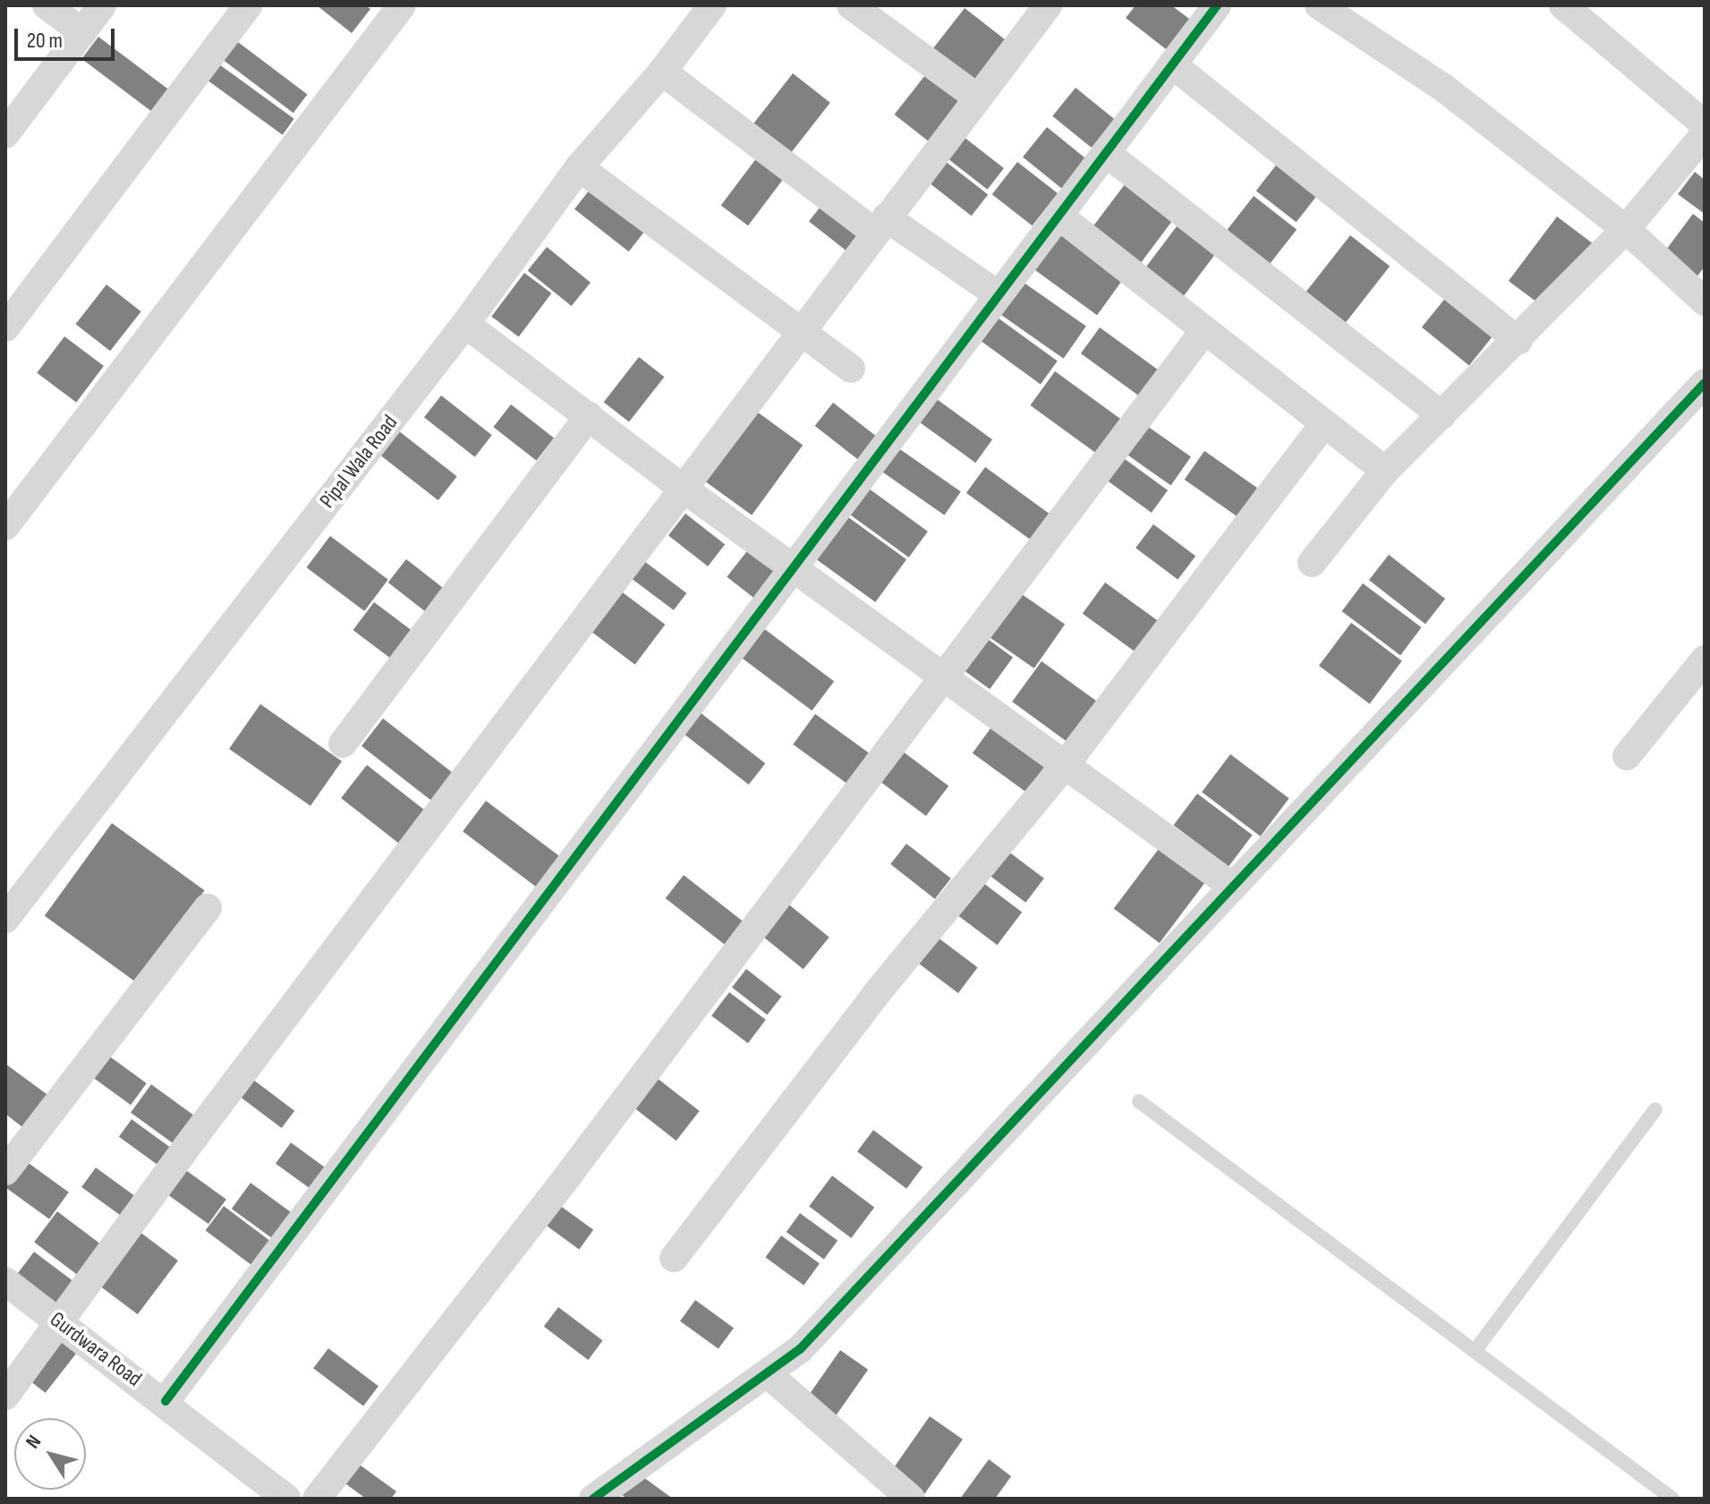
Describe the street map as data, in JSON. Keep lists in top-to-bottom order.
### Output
{
  "streets": {
    "street": ["Pipal Wala Road", "Gurdwara Road"]
  },
  "scale_bar": "20 m",
  "north": "top left"
}
